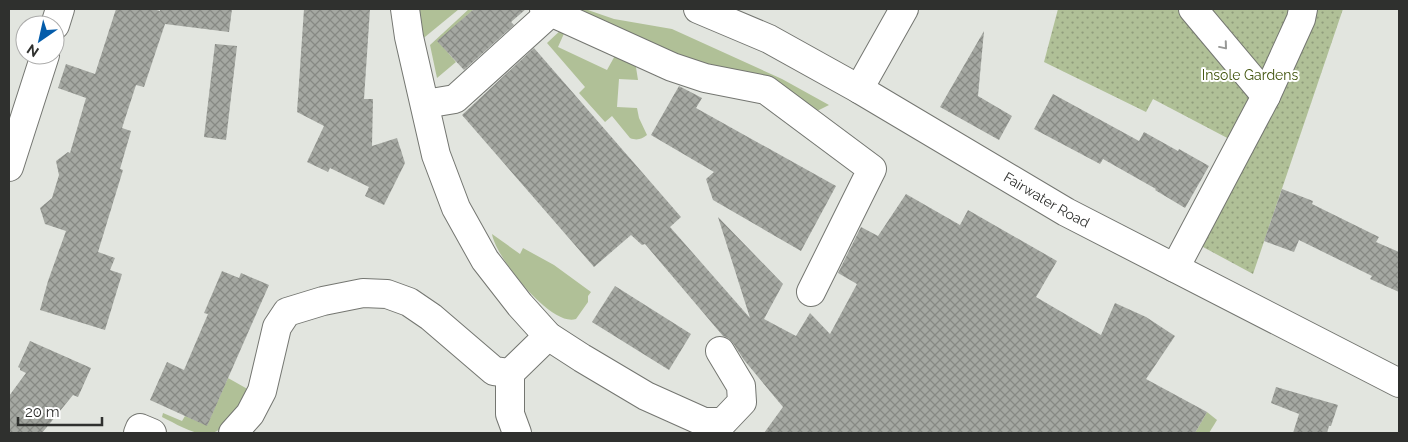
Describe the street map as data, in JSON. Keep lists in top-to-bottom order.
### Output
{
  "streets": {
    "street": ["Fairwater Road"]
  },
  "parks": ["Insole Gardens"],
  "scale_bar": "20 m",
  "north": "bottom left"
}
